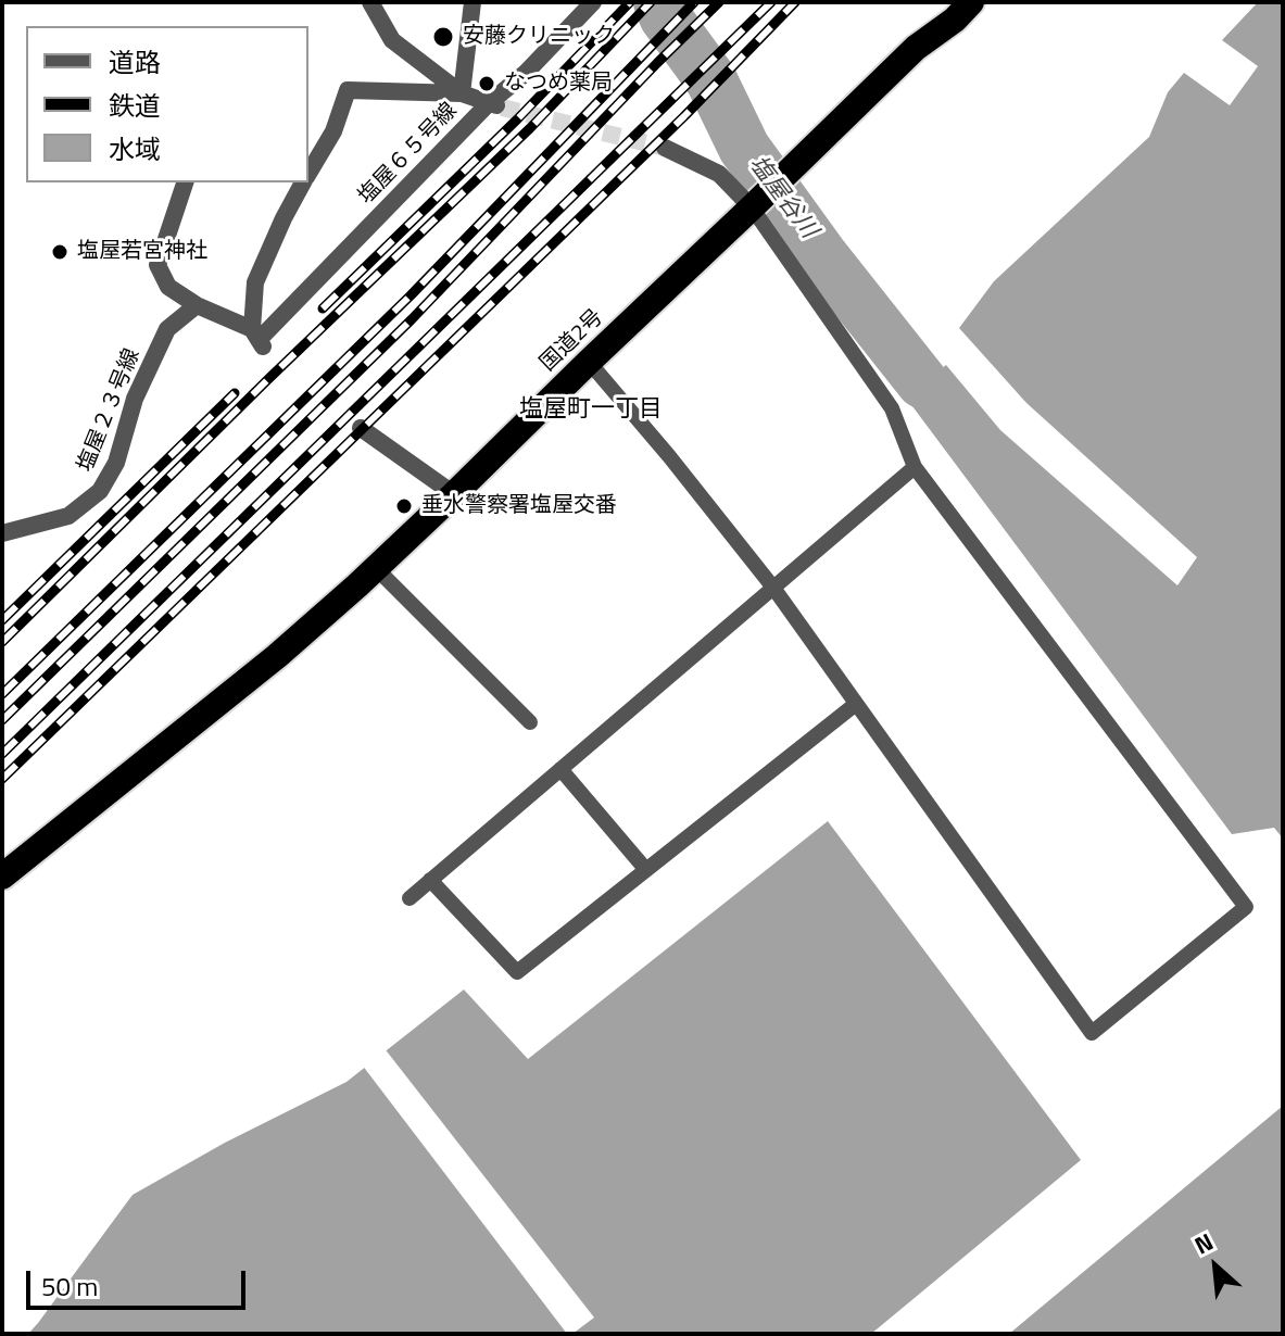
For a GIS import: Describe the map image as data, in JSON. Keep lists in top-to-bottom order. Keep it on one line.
{"streets":{"highway":["国道2号"],"street":["塩屋６５号線","塩屋２３号線"]},"districts":["塩屋町一丁目"],"water":["塩屋谷川"],"places":["安藤クリニック","なつめ薬局","塩屋若宮神社","垂水警察署塩屋交番"],"legend":["道路","鉄道","水域"],"scale_bar":"50 m","north":"top left"}
